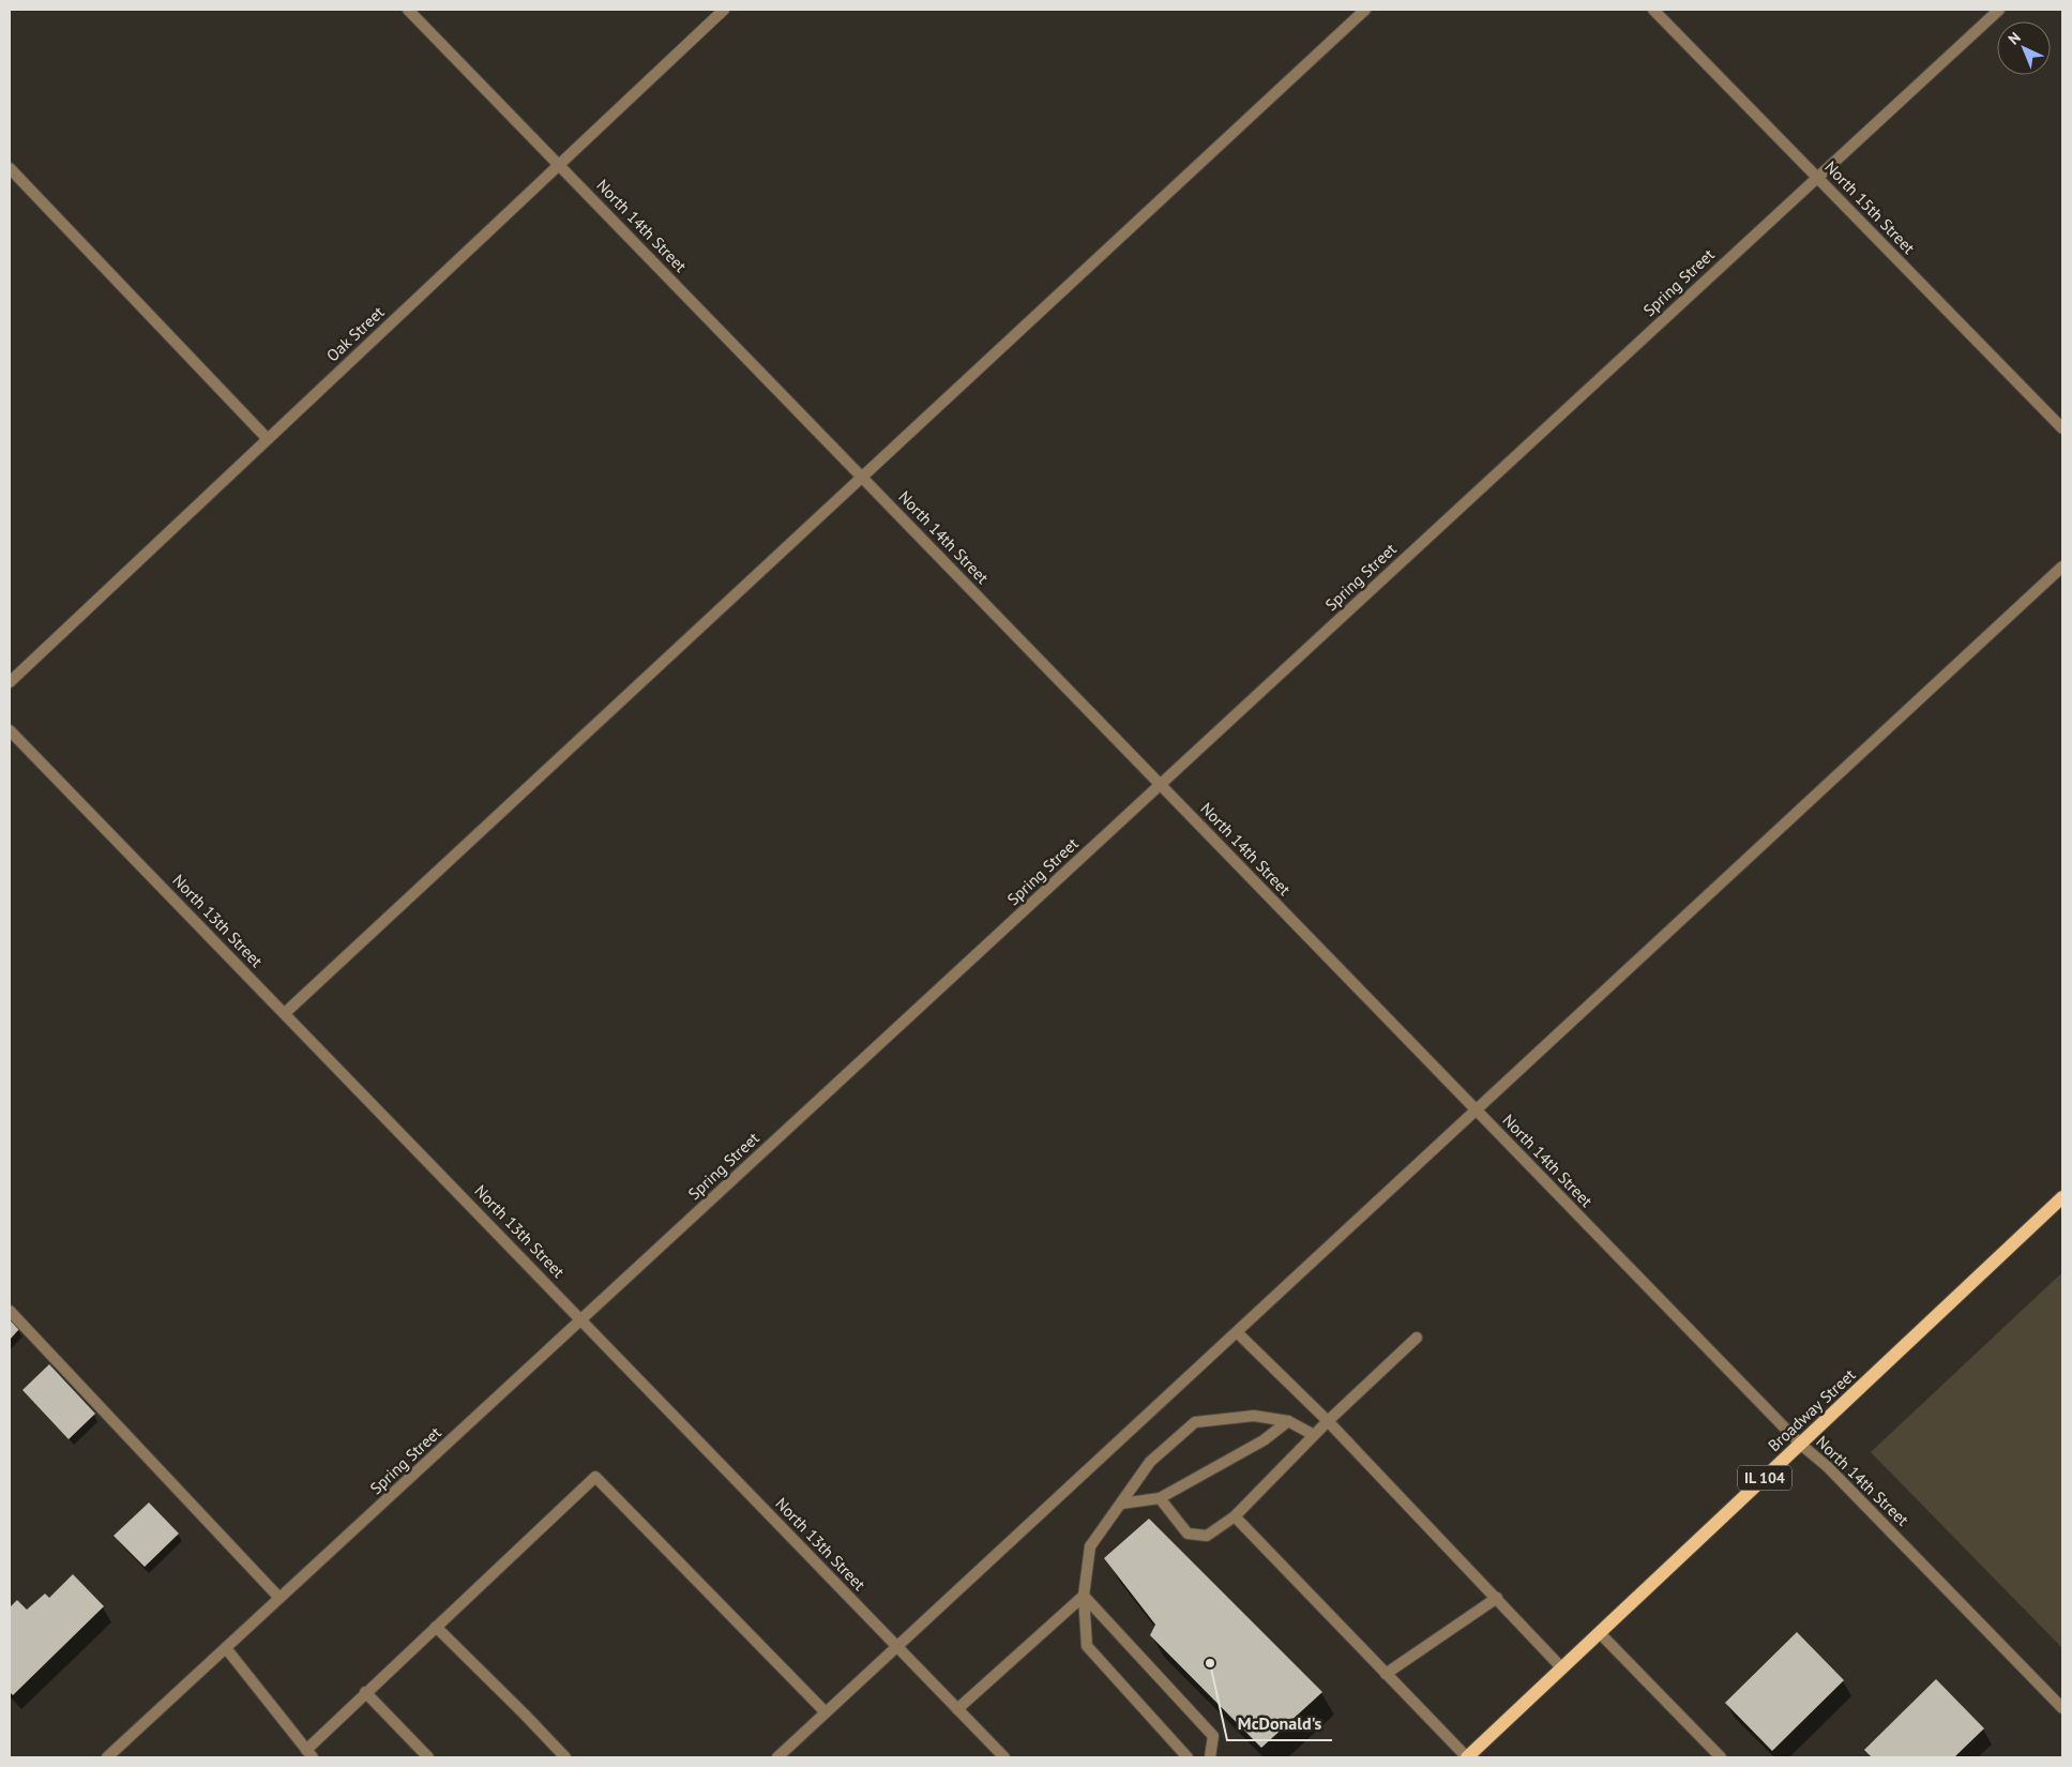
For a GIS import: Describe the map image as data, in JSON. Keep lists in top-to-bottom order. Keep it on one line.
{"streets":{"main road":["Broadway Street","IL 104"],"street":["North 15th Street","North 14th Street","Spring Street","Oak Street","North 13th Street"]},"crossings":[["North 15th Street","Spring Street"],["North 14th Street","Spring Street"],["North 14th Street","Oak Street"],["North 14th Street","Broadway Street"],["Spring Street","North 13th Street"]],"places":["McDonald's"],"north":"top left"}
